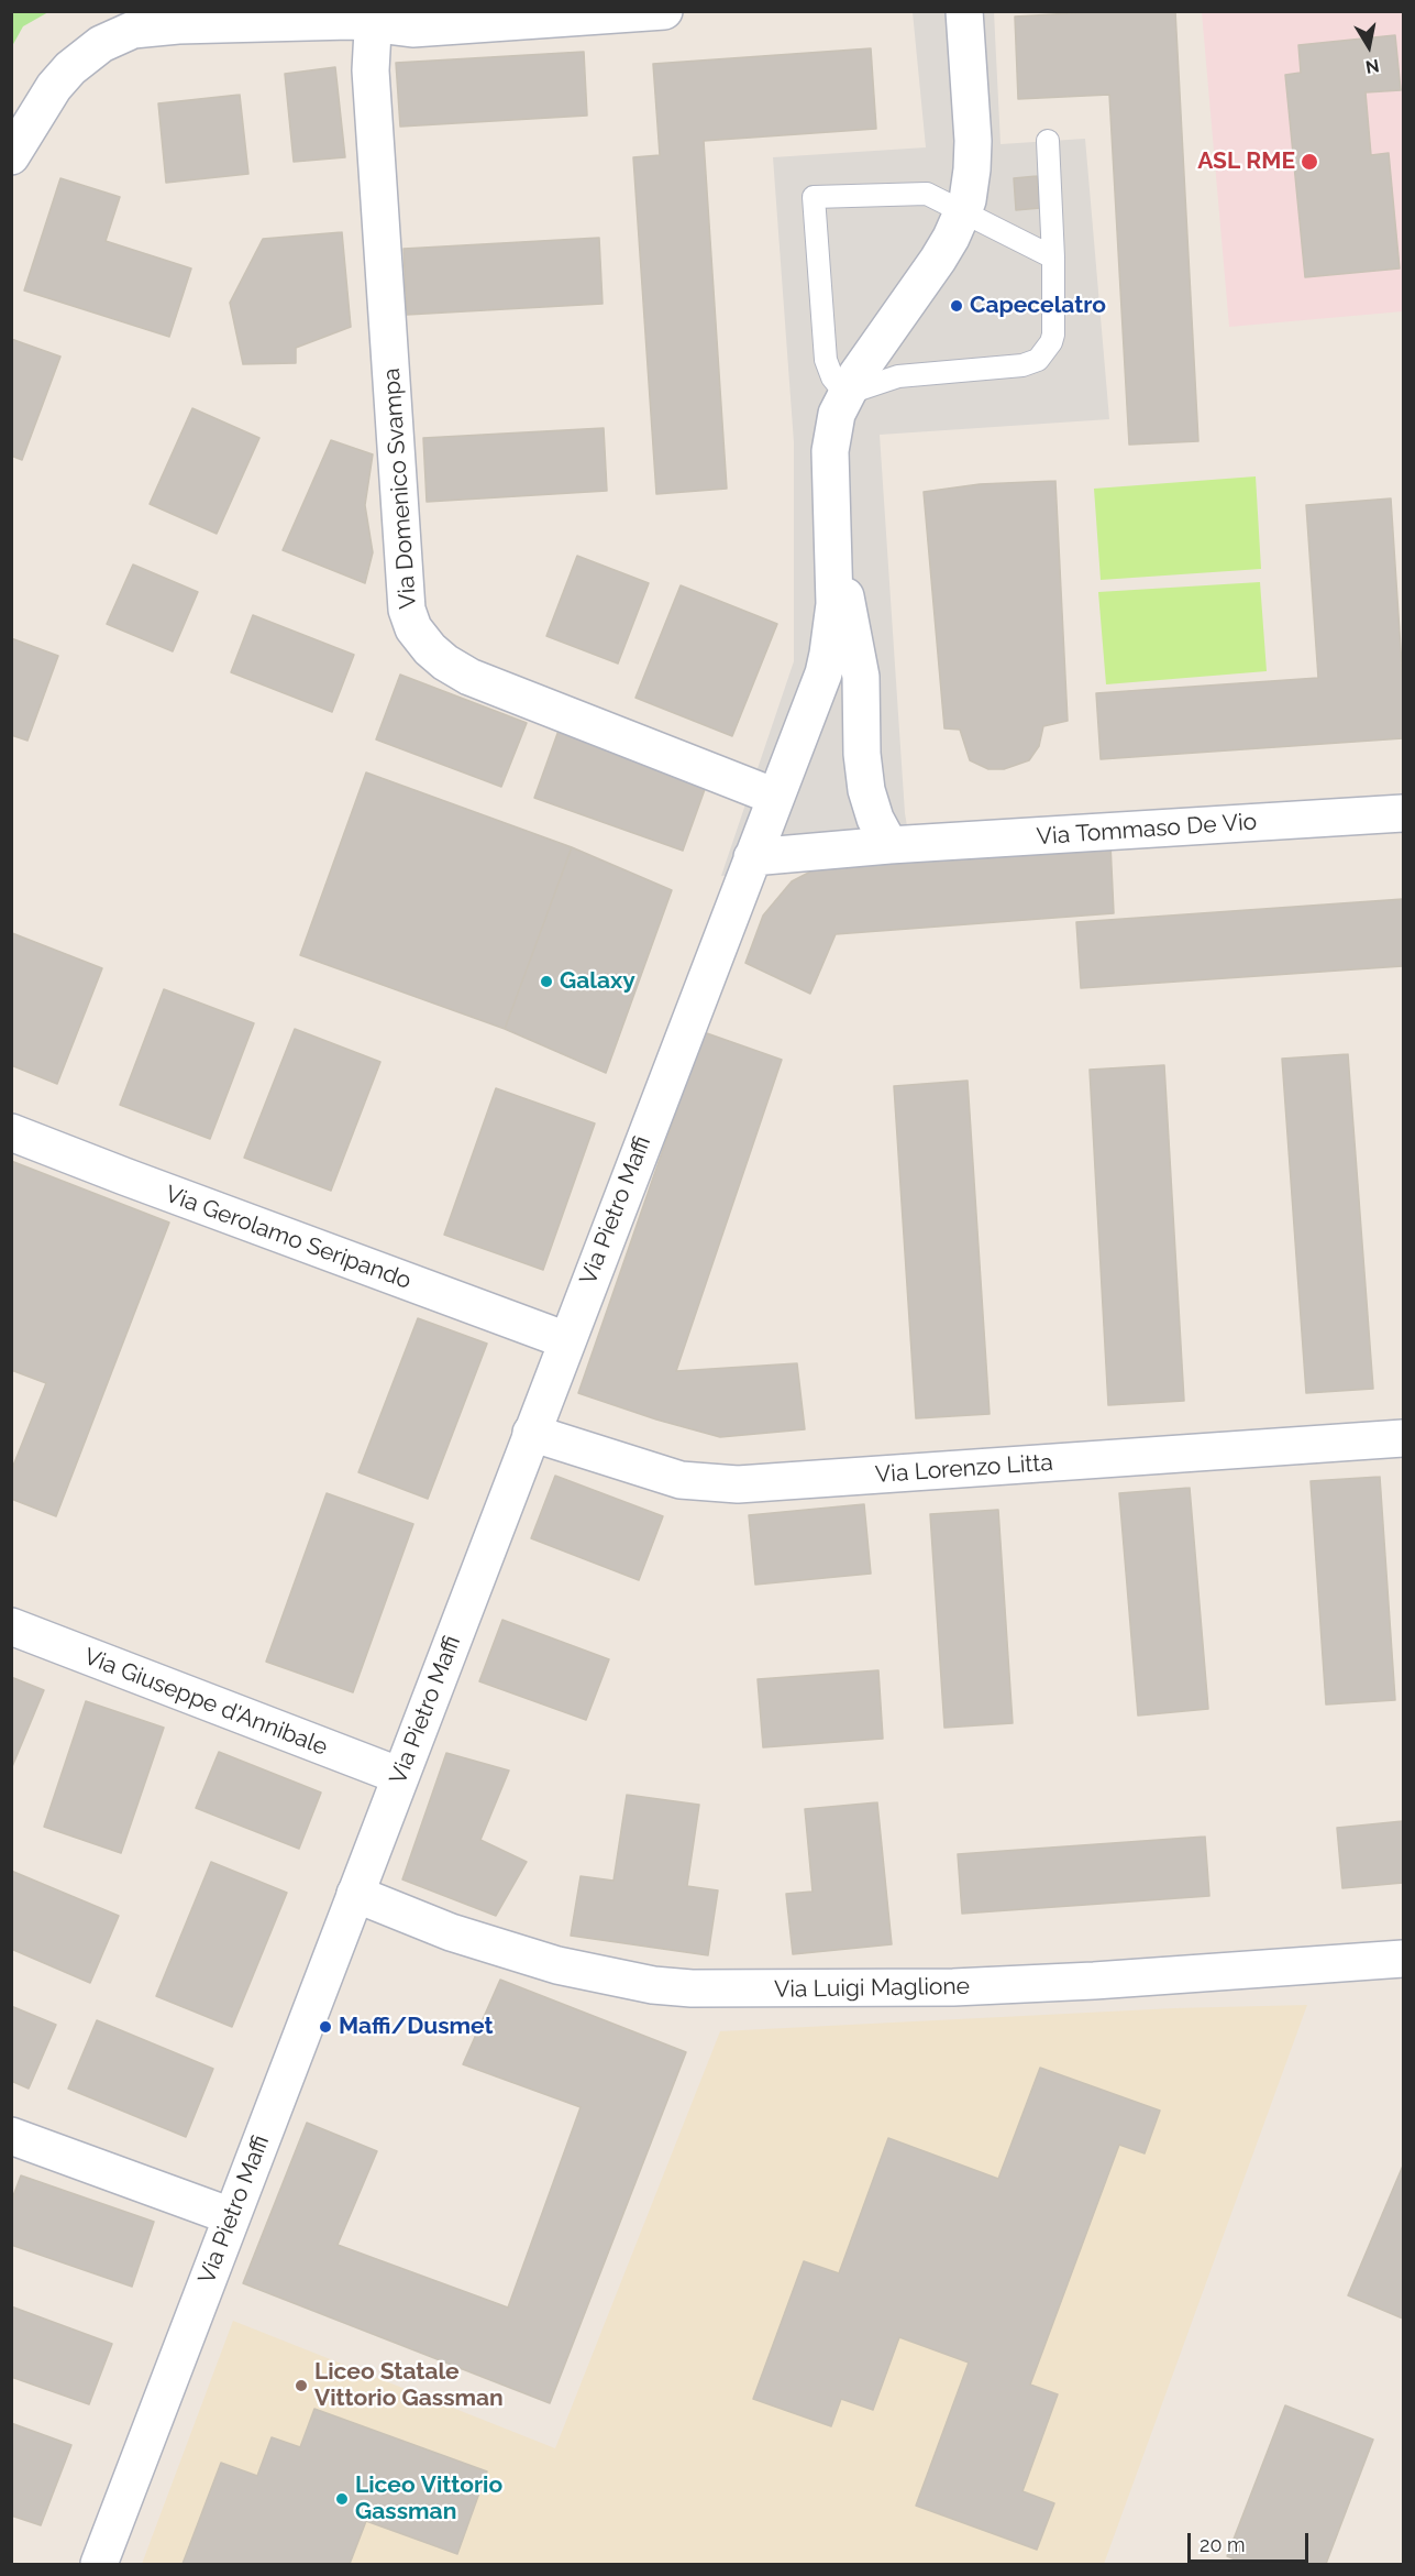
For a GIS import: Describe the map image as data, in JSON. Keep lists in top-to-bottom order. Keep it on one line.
{"streets":{"street":["Via Domenico Svampa","Via Tommaso De Vio","Via Pietro Maffi","Via Gerolamo Seripando","Via Lorenzo Litta","Via Giuseppe d'Annibale","Via Luigi Maglione"]},"crossings":[["Via Domenico Svampa","Via Pietro Maffi"],["Via Tommaso De Vio","Via Pietro Maffi"],["Via Pietro Maffi","Via Gerolamo Seripando"],["Via Pietro Maffi","Via Lorenzo Litta"],["Via Pietro Maffi","Via Giuseppe d'Annibale"],["Via Pietro Maffi","Via Luigi Maglione"]],"places":["ASL RME","Capecelatro","Galaxy","Maffi/Dusmet","Liceo Statale Vittorio Gassman","Liceo Vittorio Gassman"],"scale_bar":"20 m","north":"bottom"}
